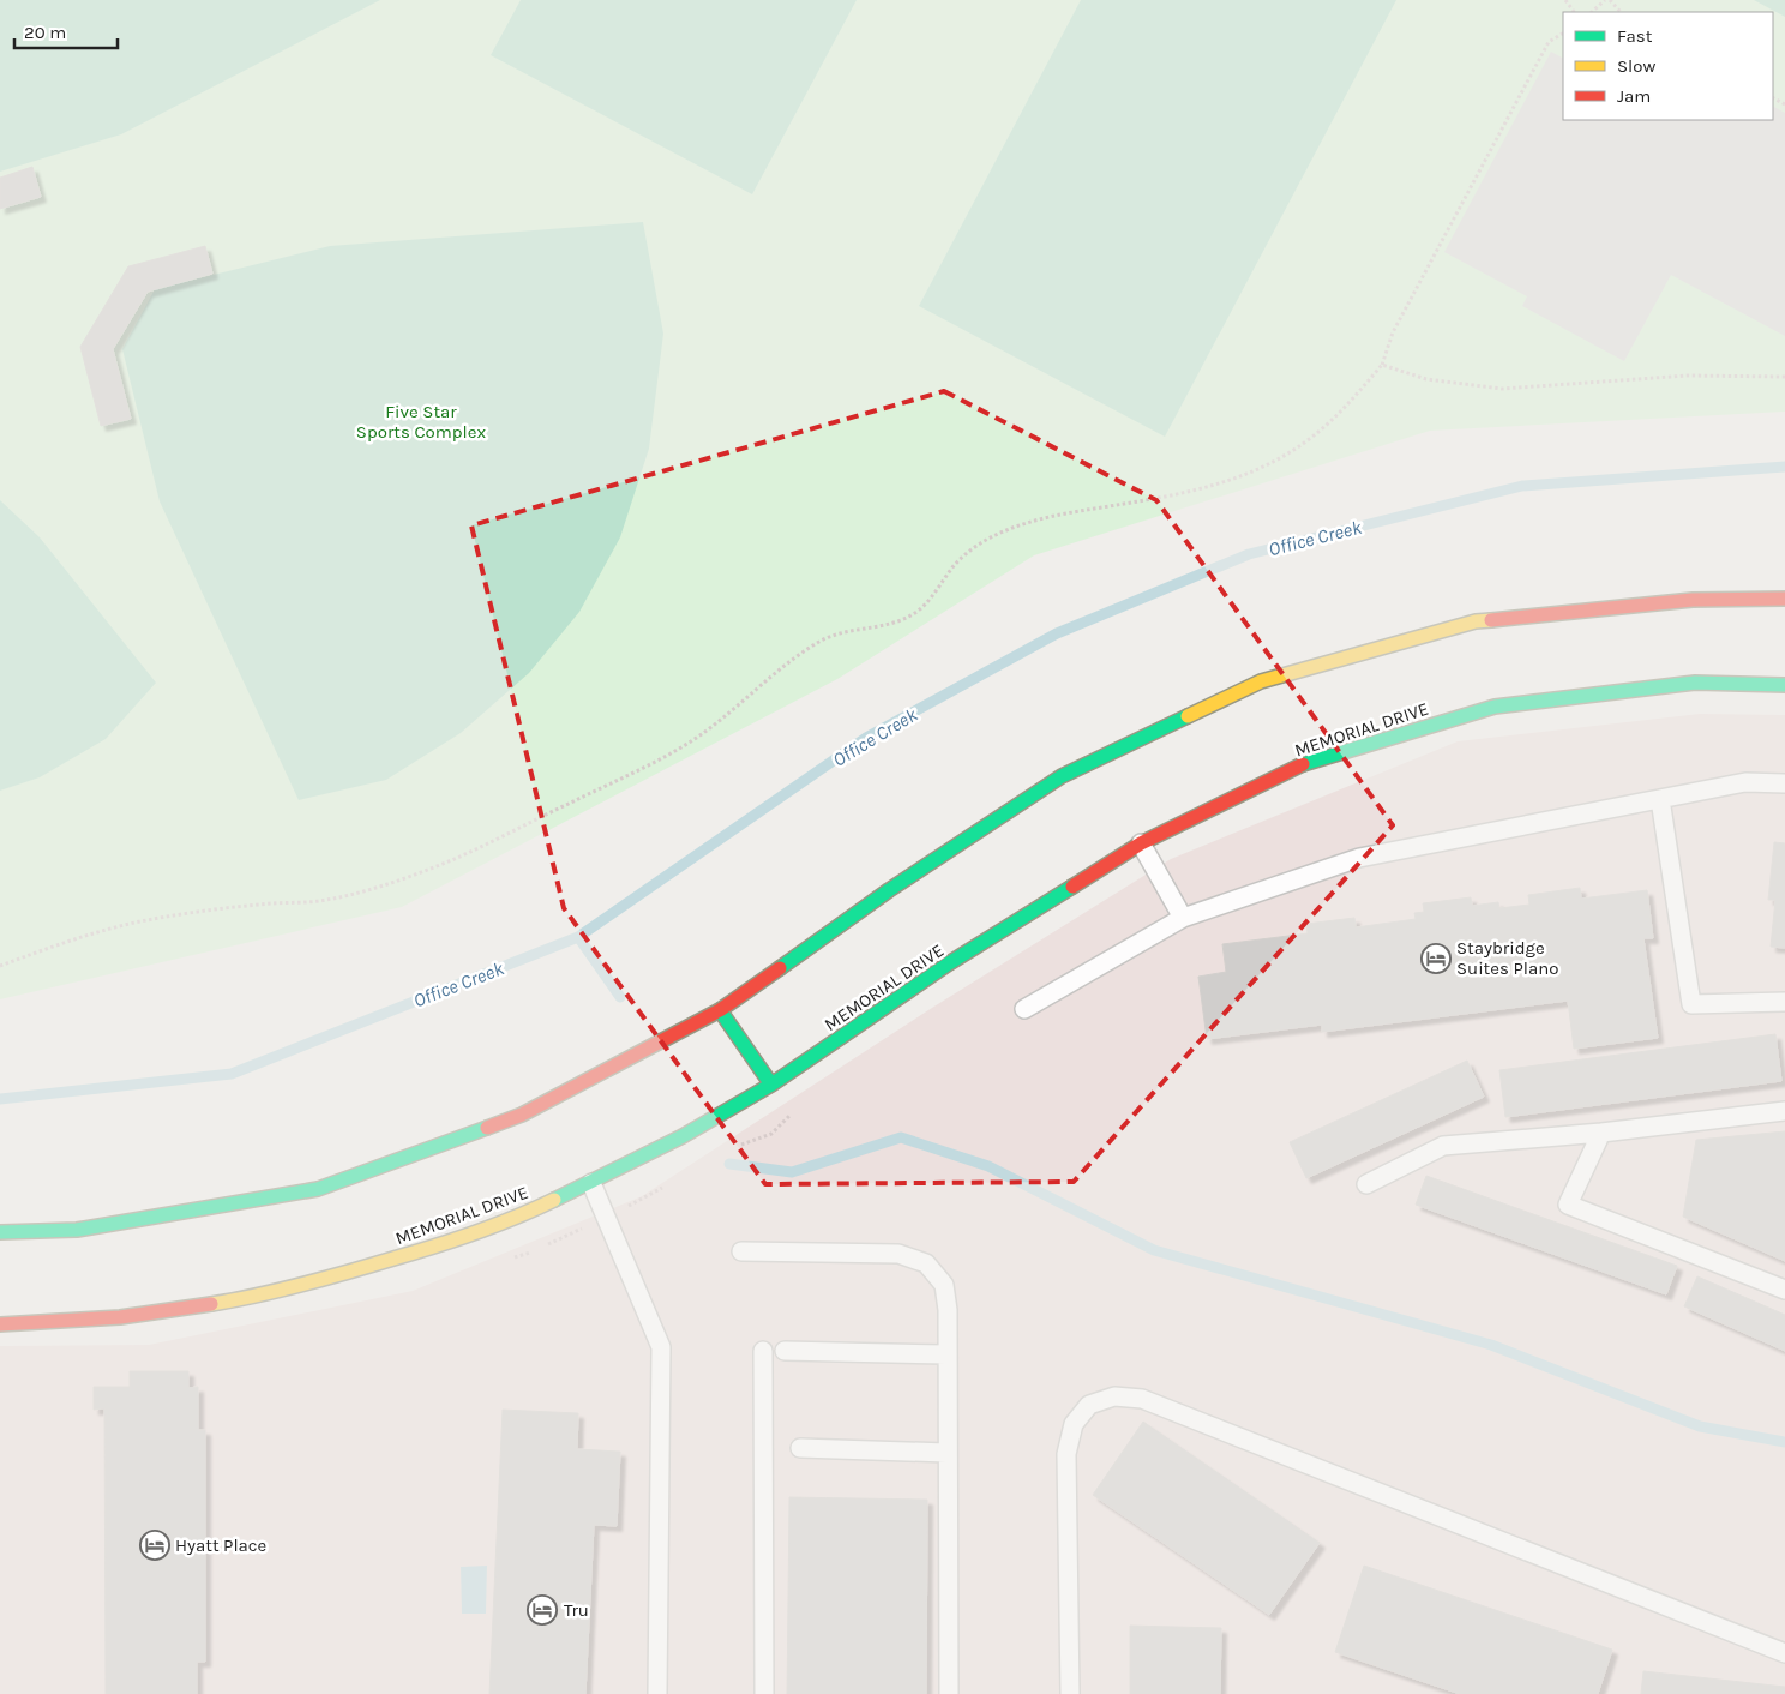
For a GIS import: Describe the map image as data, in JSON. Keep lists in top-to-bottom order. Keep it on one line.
{"streets":{"street":["MEMORIAL DRIVE"]},"water":["Office Creek"],"parks":["Five Star Sports Complex"],"places":{"hotel":["Staybridge Suites Plano","Hyatt Place","Tru"]},"legend":["Fast","Slow","Jam"],"scale_bar":"20 m"}
